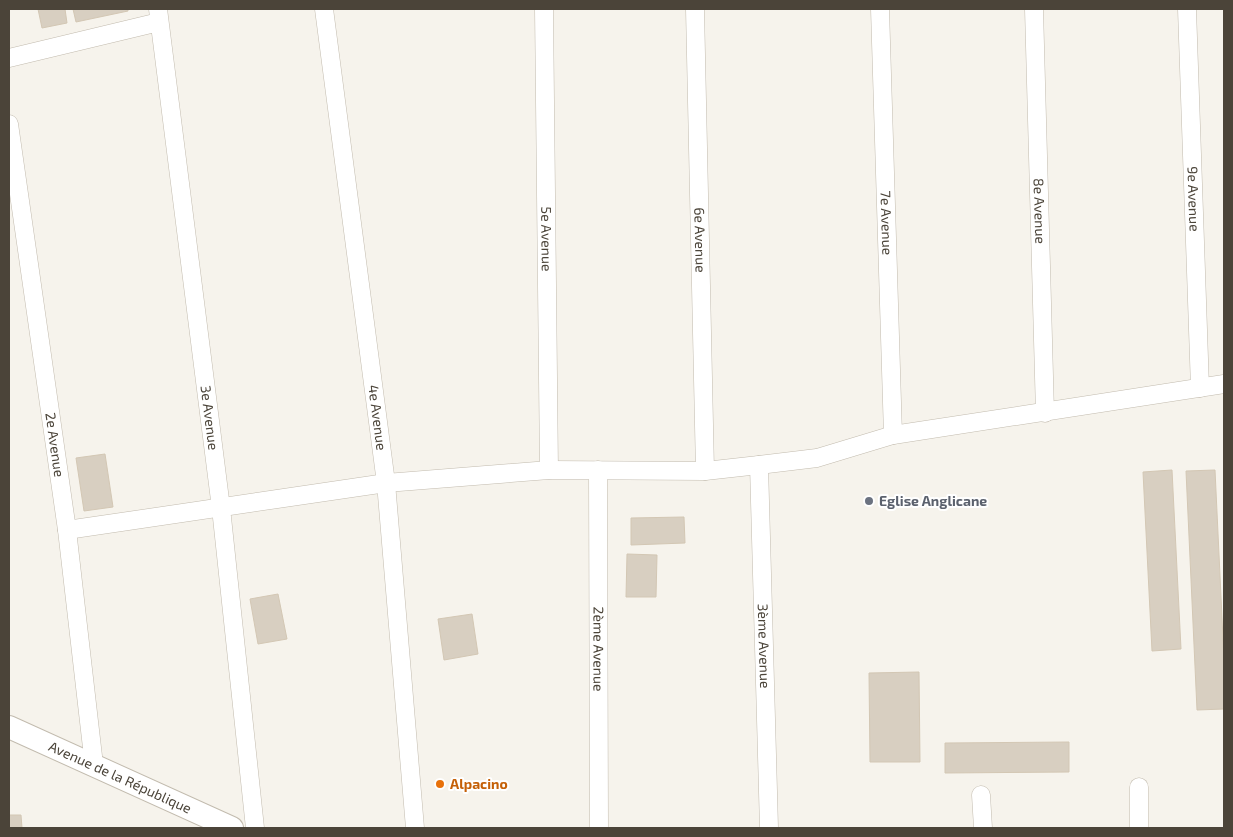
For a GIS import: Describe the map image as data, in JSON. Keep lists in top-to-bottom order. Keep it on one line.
{"streets":{"street":["9e Avenue","8e Avenue","7e Avenue","5e Avenue","6e Avenue","3e Avenue","4e Avenue","2e Avenue","3ème Avenue","2ème Avenue","Avenue de la République"]},"crossings":[["2e Avenue","Avenue de la République"]],"places":["Eglise Anglicane","Alpacino"]}
